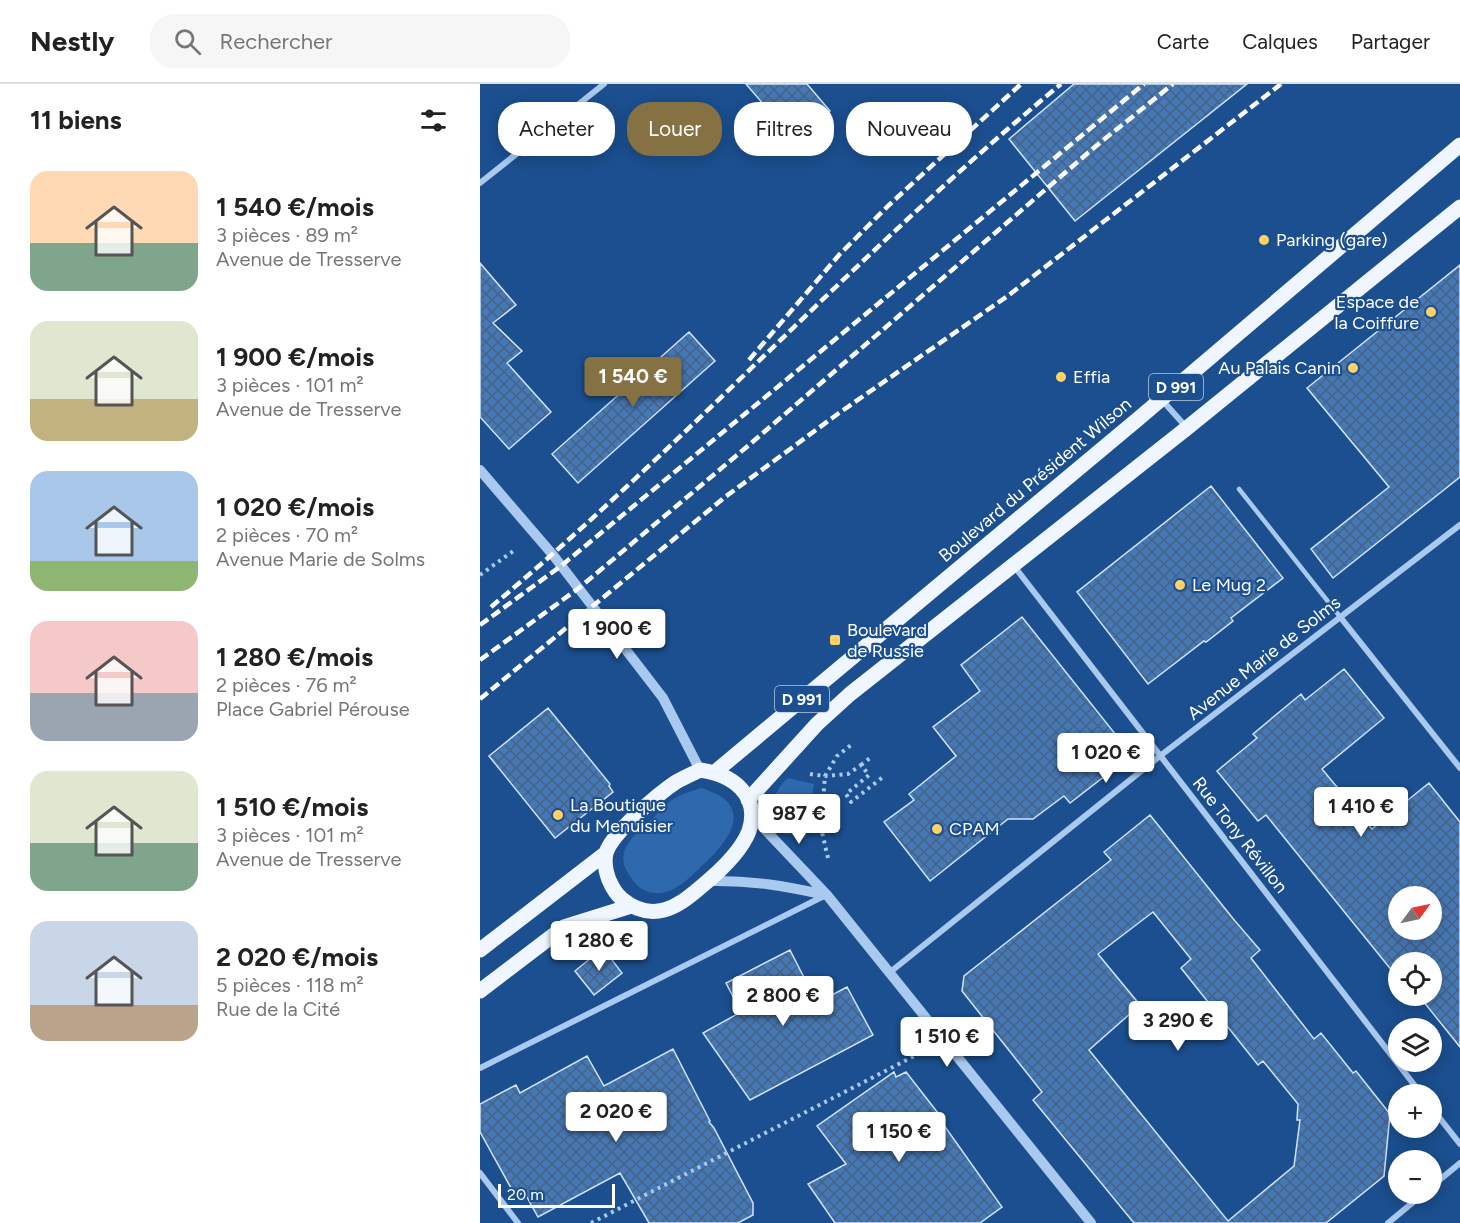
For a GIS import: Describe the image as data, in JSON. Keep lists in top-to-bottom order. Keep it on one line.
{"streets":{"main road":["D 991","Boulevard du Président Wilson"],"street":["Avenue Marie de Solms","Rue Tony Révillon"]},"crossings":[["D 991","Boulevard du Président Wilson"],["D 991","Rue Tony Révillon"],["Avenue Marie de Solms","Rue Tony Révillon"]],"places":{"other":["Parking (gare)","Espace de la Coiffure","Au Palais Canin","Effia","Le Mug 2","La Boutique du Menuisier","CPAM"],"transit":["Boulevard de Russie"]},"scale_bar":"20 m","north":"top right","page":{"header":"Nestly","search":"Rechercher","nav":["Carte","Calques","Partager"],"heading":"11 biens","chip":["Acheter","Louer","Filtres","Nouveau"],"list":[{"name":"1 540 €/mois","note":"3 pièces · 89 m² · Avenue de Tresserve"},{"name":"1 900 €/mois","note":"3 pièces · 101 m² · Avenue de Tresserve"},{"name":"1 020 €/mois","note":"2 pièces · 70 m² · Avenue Marie de Solms"},{"name":"1 280 €/mois","note":"2 pièces · 76 m² · Place Gabriel Pérouse"},{"name":"1 510 €/mois","note":"3 pièces · 101 m² · Avenue de Tresserve"},{"name":"2 020 €/mois","note":"5 pièces · 118 m² · Rue de la Cité"}],"price":["1 540 €","1 900 €","1 020 €","1 410 €","987 €","1 280 €","2 800 €","3 290 €","1 510 €","2 020 €","1 150 €"],"map_buttons":["+","−"],"scale":"20 m"}}
